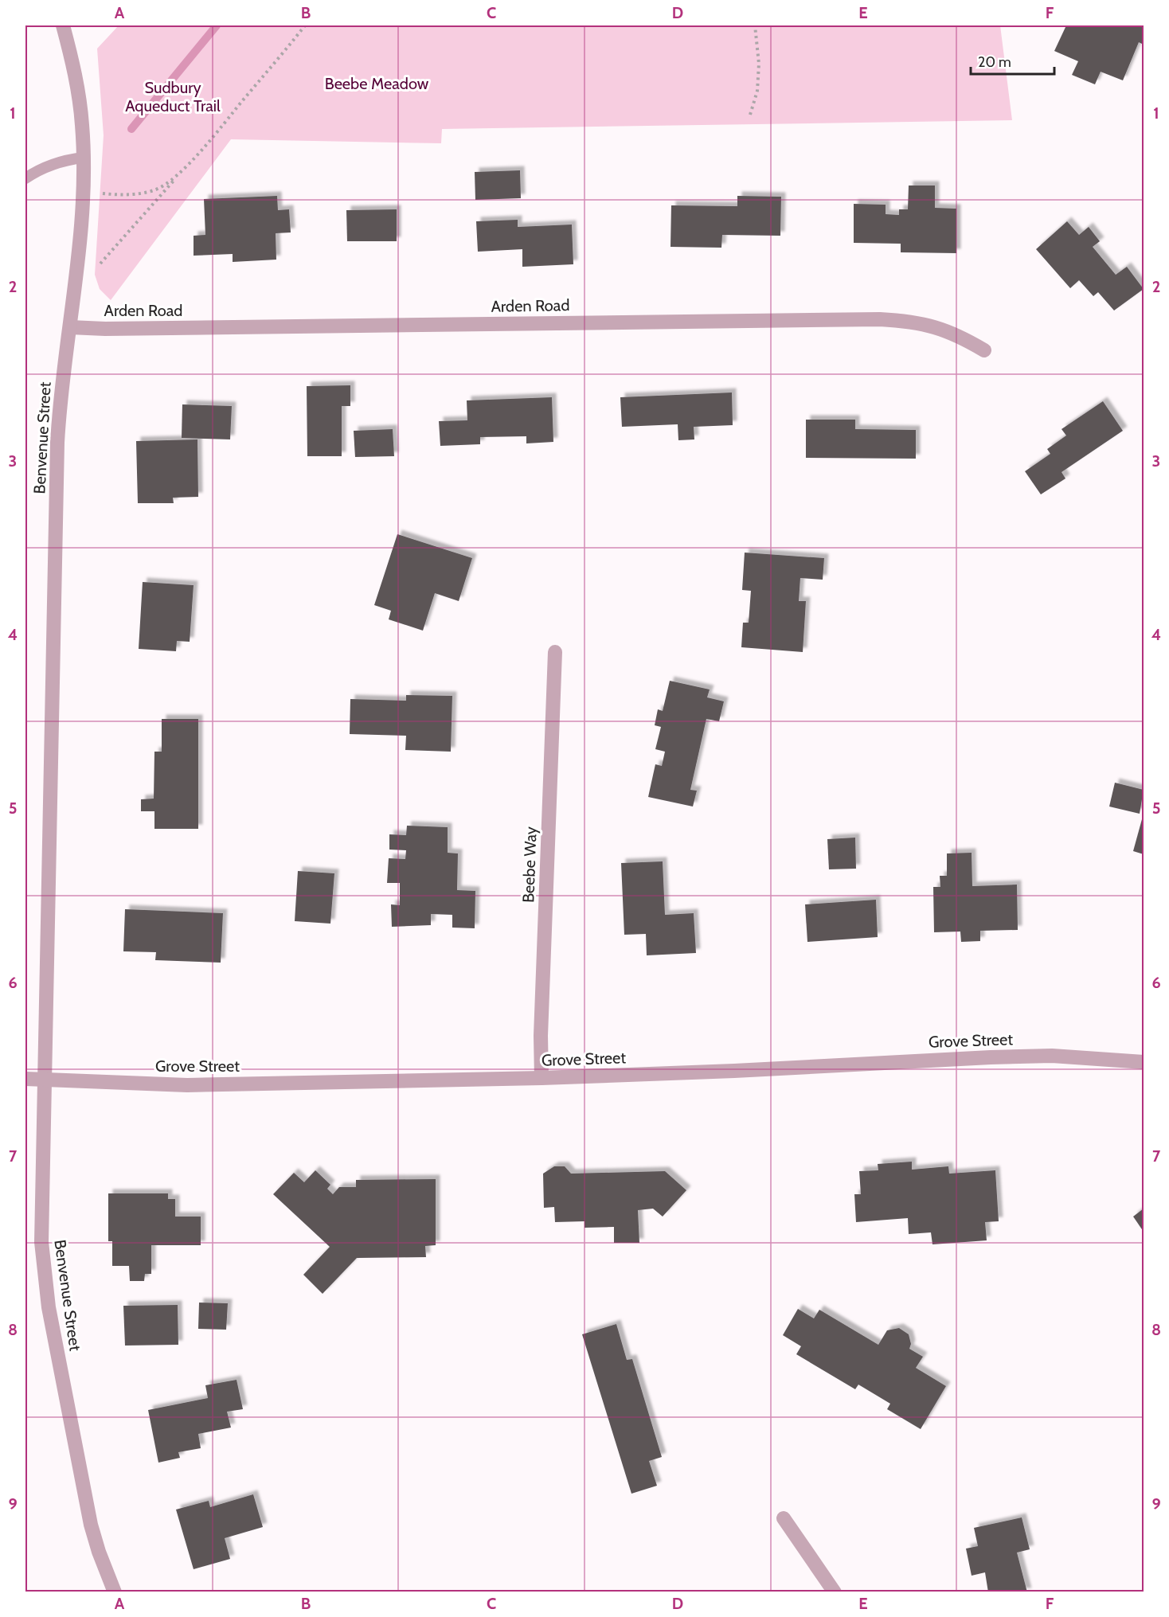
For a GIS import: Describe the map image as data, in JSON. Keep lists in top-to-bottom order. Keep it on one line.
{"streets":{"street":["Arden Road","Benvenue Street","Beebe Way","Grove Street"]},"crossings":[["Arden Road","Benvenue Street"],["Benvenue Street","Grove Street"],["Beebe Way","Grove Street"]],"parks":["Beebe Meadow","Sudbury Aqueduct Trail"],"scale_bar":"20 m","grid":{"columns":["A","B","C","D","E","F"],"rows":["1","2","3","4","5","6","7","8","9"]}}
